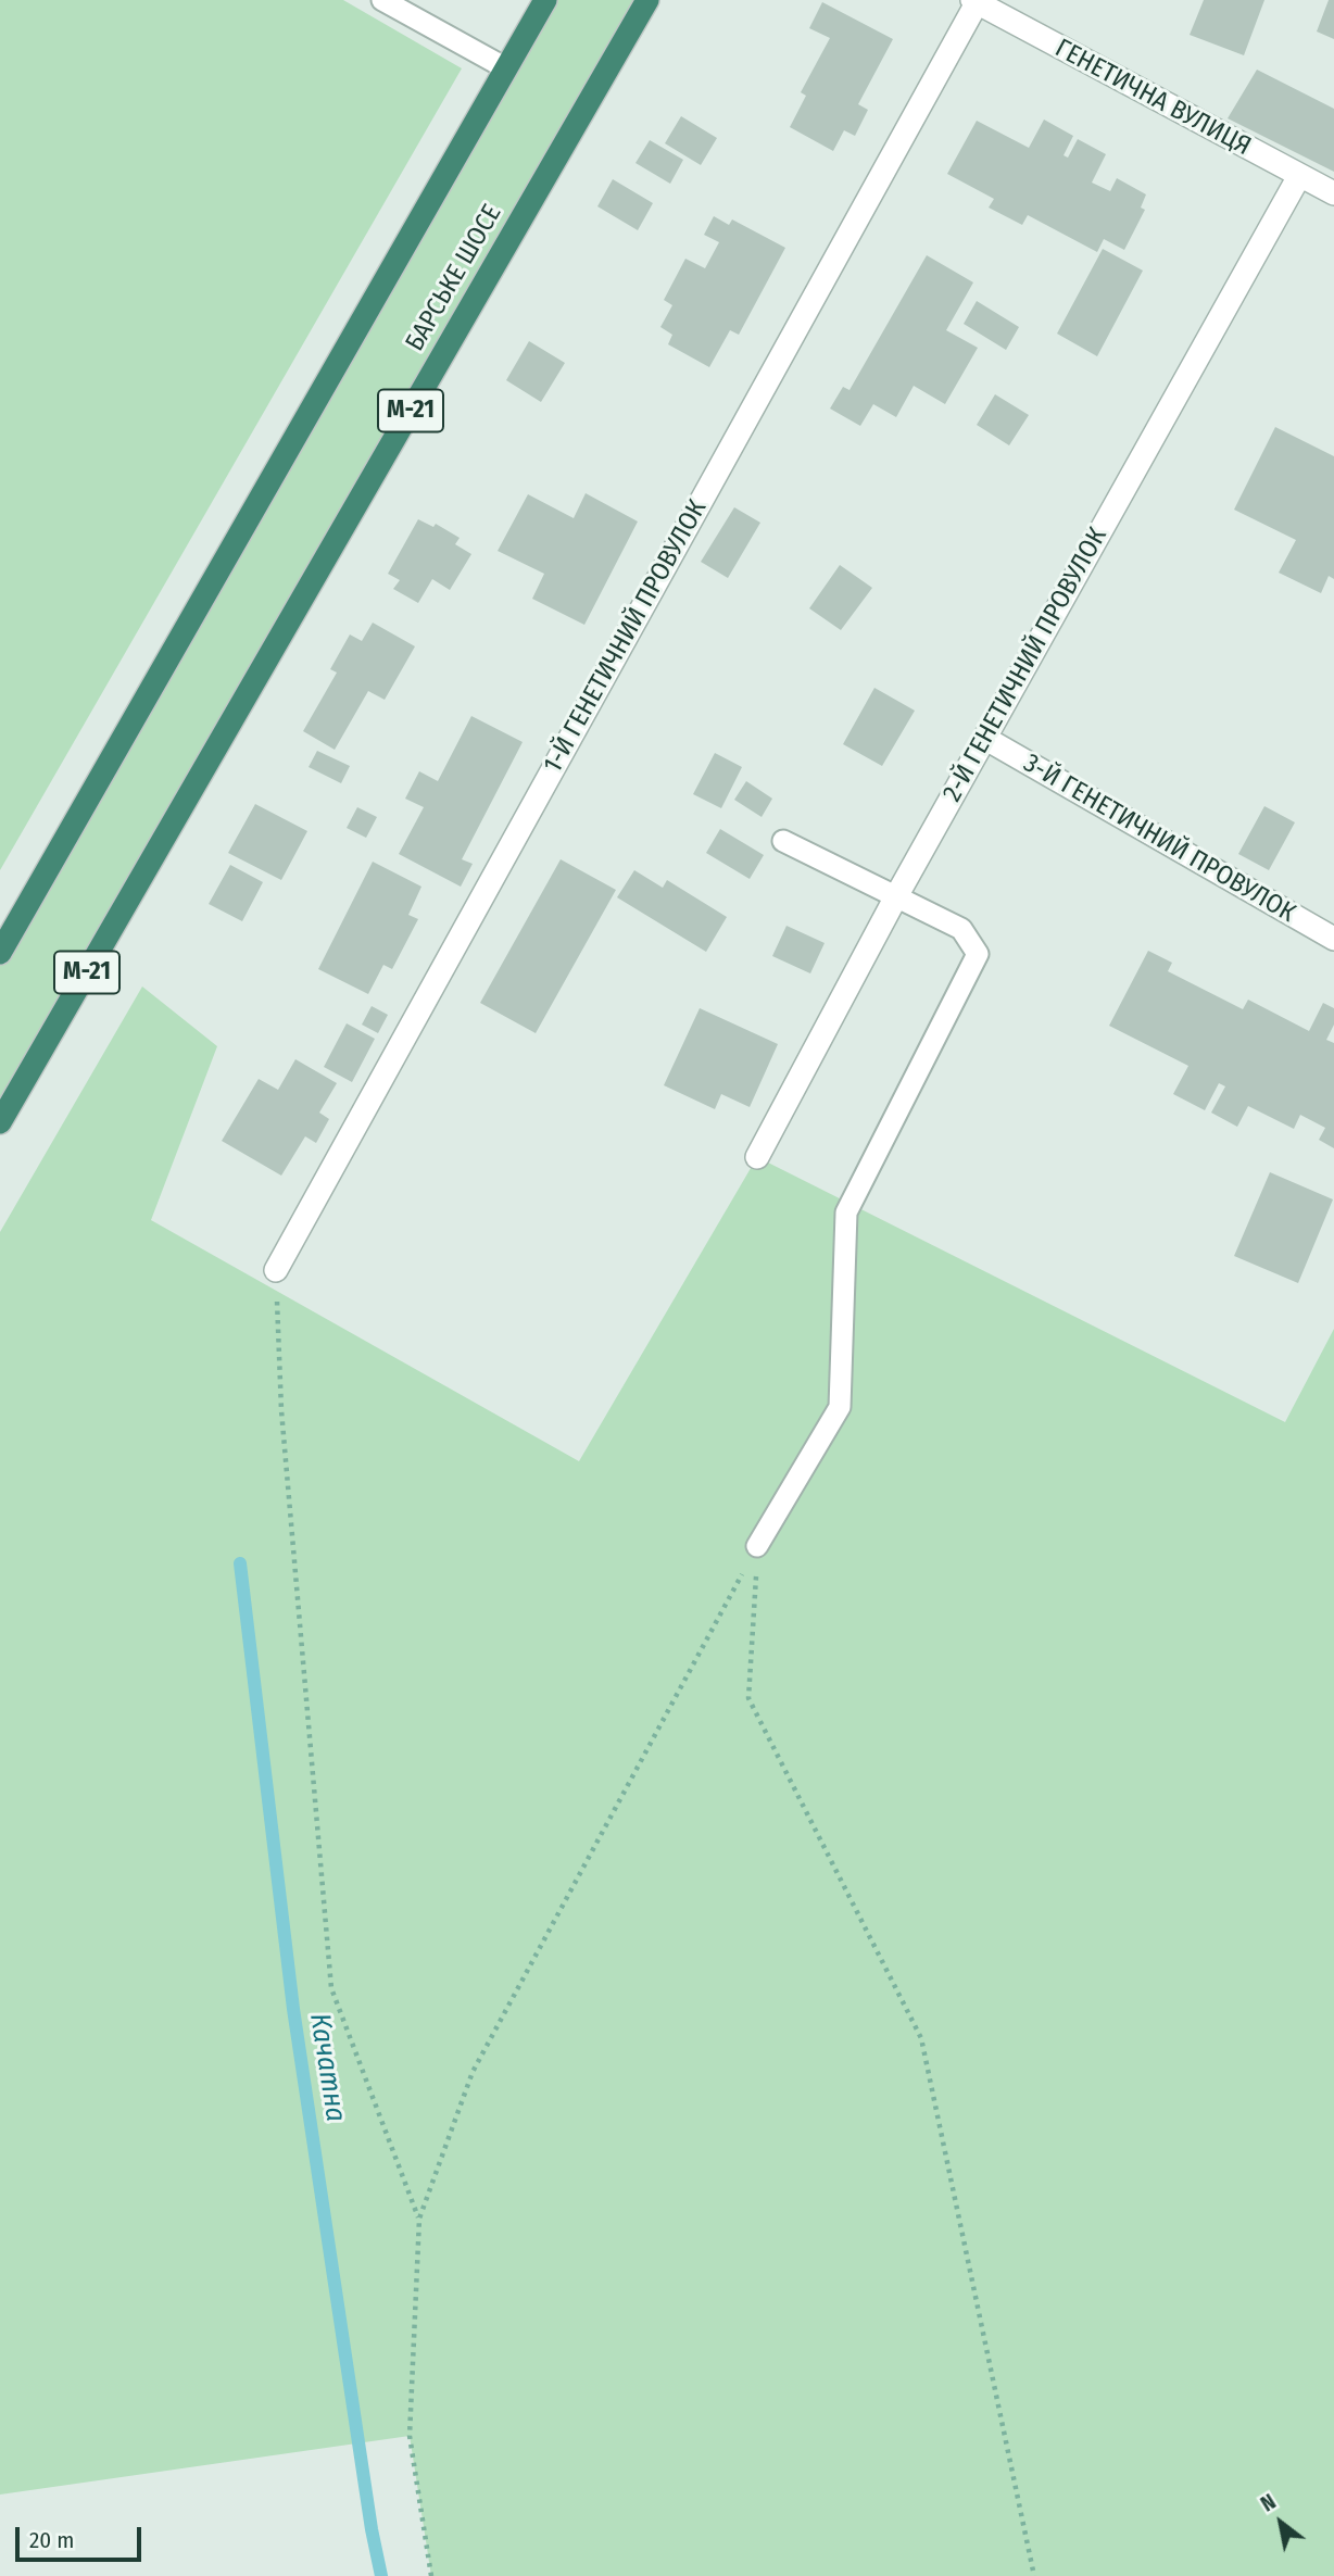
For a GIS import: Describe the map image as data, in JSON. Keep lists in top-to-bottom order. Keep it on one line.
{"streets":{"highway":["БАРСЬКЕ ШОСЕ","М-21"],"street":["ГЕНЕТИЧНА ВУЛИЦЯ","1-Й ГЕНЕТИЧНИЙ ПРОВУЛОК","2-Й ГЕНЕТИЧНИЙ ПРОВУЛОК","3-Й ГЕНЕТИЧНИЙ ПРОВУЛОК"]},"crossings":[["ГЕНЕТИЧНА ВУЛИЦЯ","1-Й ГЕНЕТИЧНИЙ ПРОВУЛОК"],["ГЕНЕТИЧНА ВУЛИЦЯ","2-Й ГЕНЕТИЧНИЙ ПРОВУЛОК"],["2-Й ГЕНЕТИЧНИЙ ПРОВУЛОК","3-Й ГЕНЕТИЧНИЙ ПРОВУЛОК"]],"water":["Качатна"],"scale_bar":"20 m","north":"top left"}
